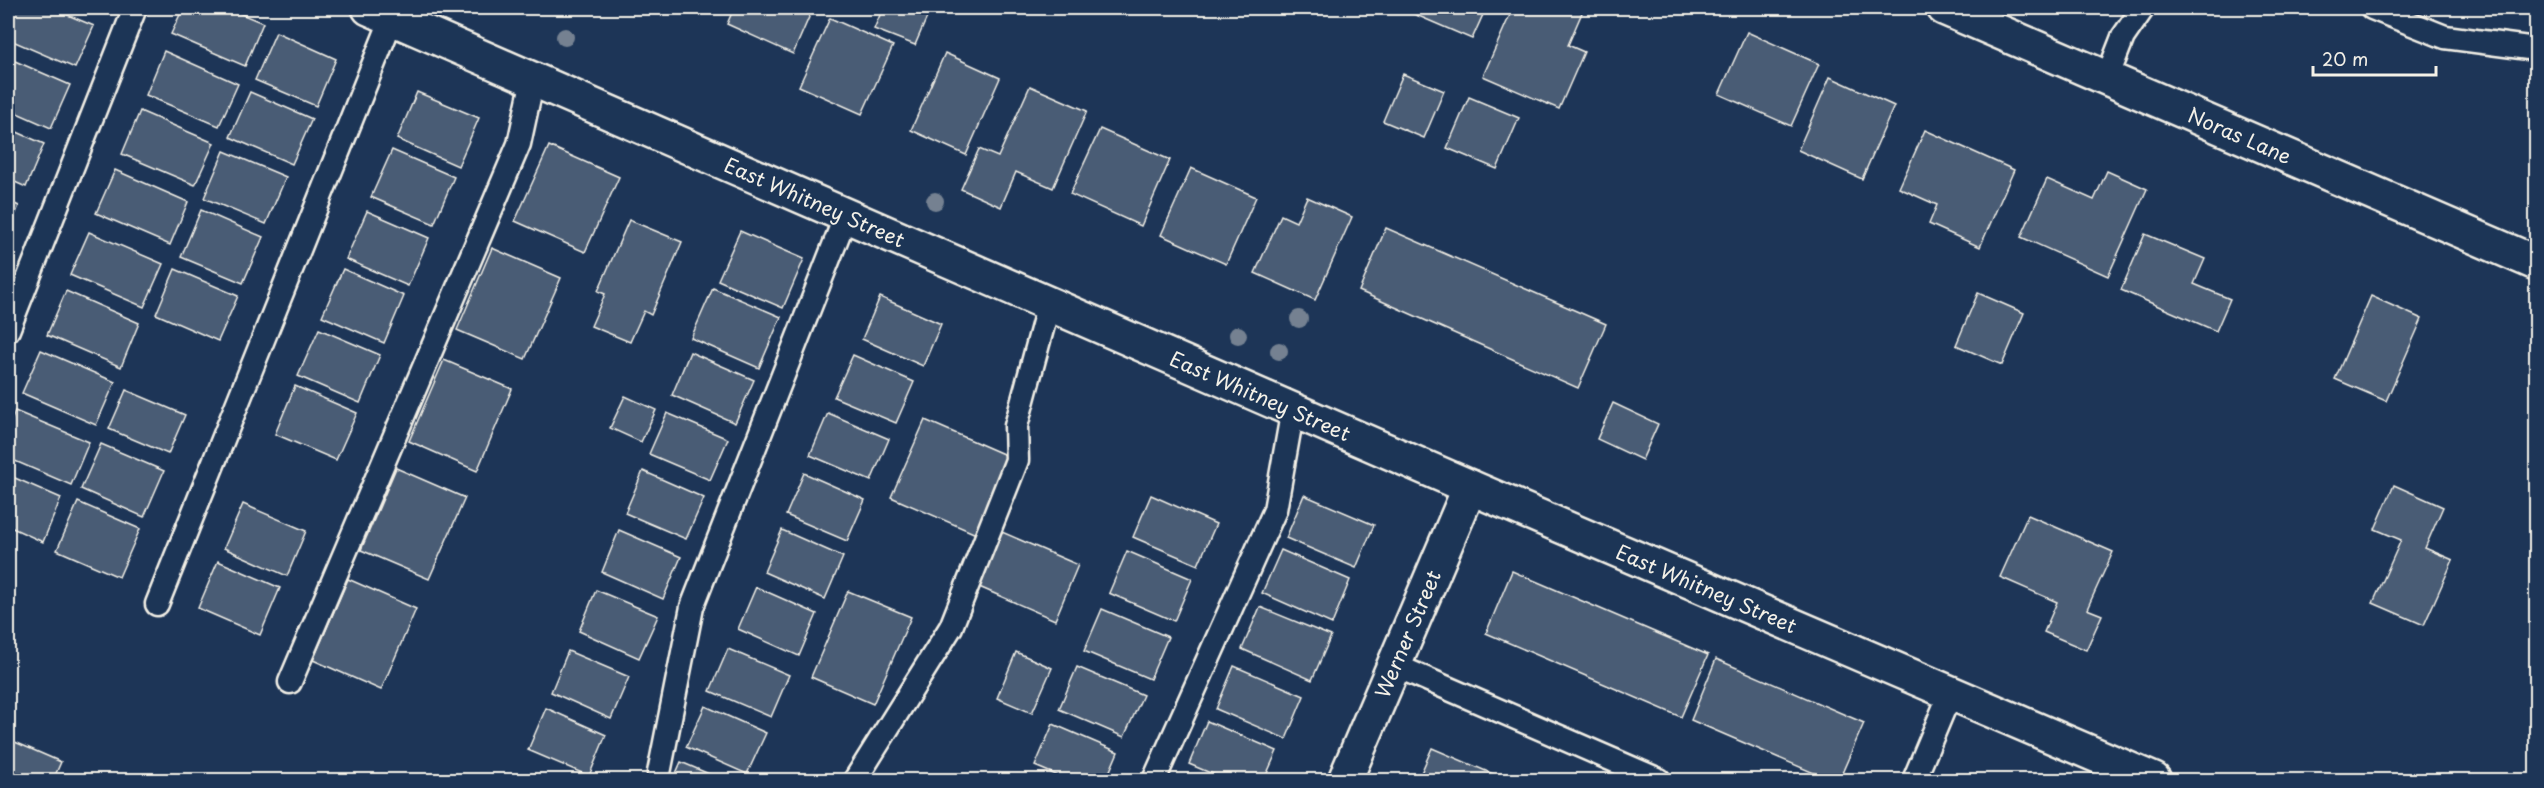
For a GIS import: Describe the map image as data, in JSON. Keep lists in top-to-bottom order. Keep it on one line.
{"streets":{"street":["Noras Lane","East Whitney Street","Werner Street"]},"crossings":[["East Whitney Street","Werner Street"]],"scale_bar":"20 m"}
